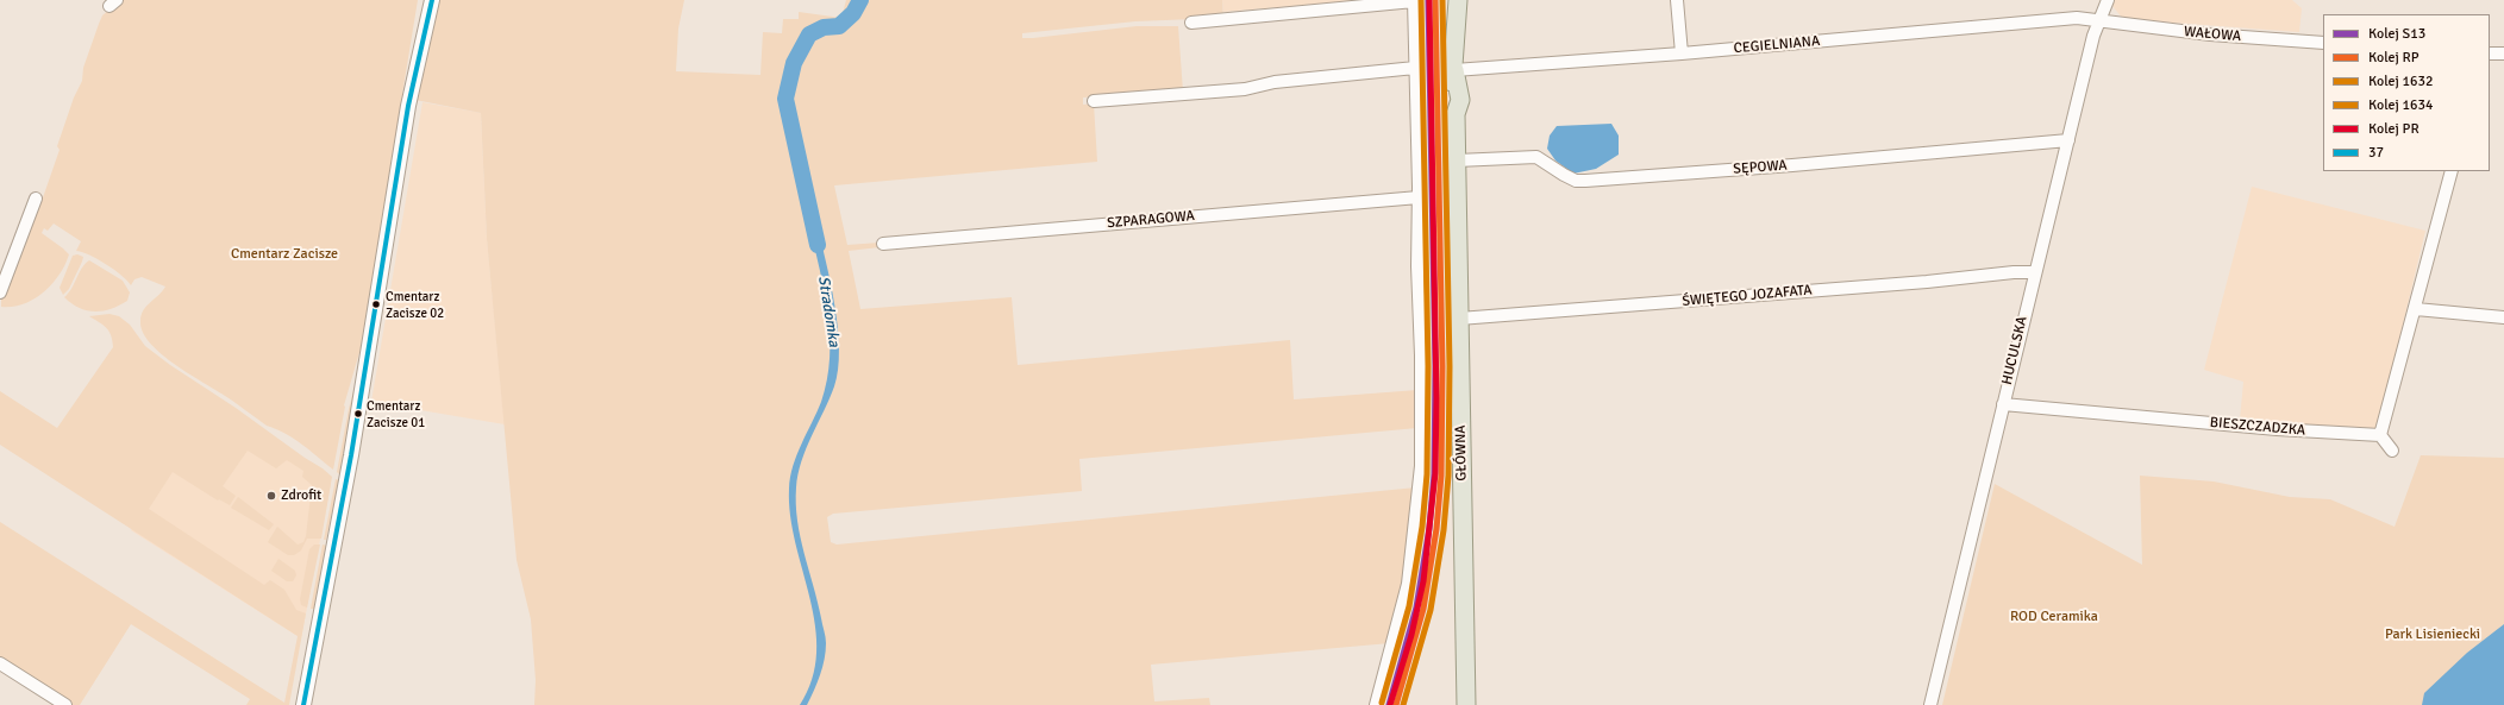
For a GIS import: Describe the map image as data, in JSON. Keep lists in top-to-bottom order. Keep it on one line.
{"streets":{"main road":["GŁÓWNA"],"street":["WAŁOWA","CEGIELNIANA","SĘPOWA","SZPARAGOWA","ŚWIĘTEGO JOZAFATA","HUCULSKA","BIESZCZADZKA"]},"crossings":[["WAŁOWA","CEGIELNIANA"],["WAŁOWA","HUCULSKA"],["CEGIELNIANA","HUCULSKA"],["CEGIELNIANA","GŁÓWNA"],["SĘPOWA","HUCULSKA"],["SĘPOWA","GŁÓWNA"],["ŚWIĘTEGO JOZAFATA","HUCULSKA"],["ŚWIĘTEGO JOZAFATA","GŁÓWNA"],["HUCULSKA","BIESZCZADZKA"]],"water":["Stradomka"],"parks":["Cmentarz Zacisze","ROD Ceramika","Park Lisieniecki"],"places":["Cmentarz Zacisze 02","Cmentarz Zacisze 01","Zdrofit"],"lines":["rail line S13","rail line RP","rail line 1632","rail line 1634","rail line PR","transit line 37"],"legend":["Kolej S13","Kolej RP","Kolej 1632","Kolej 1634","Kolej PR","37"]}
